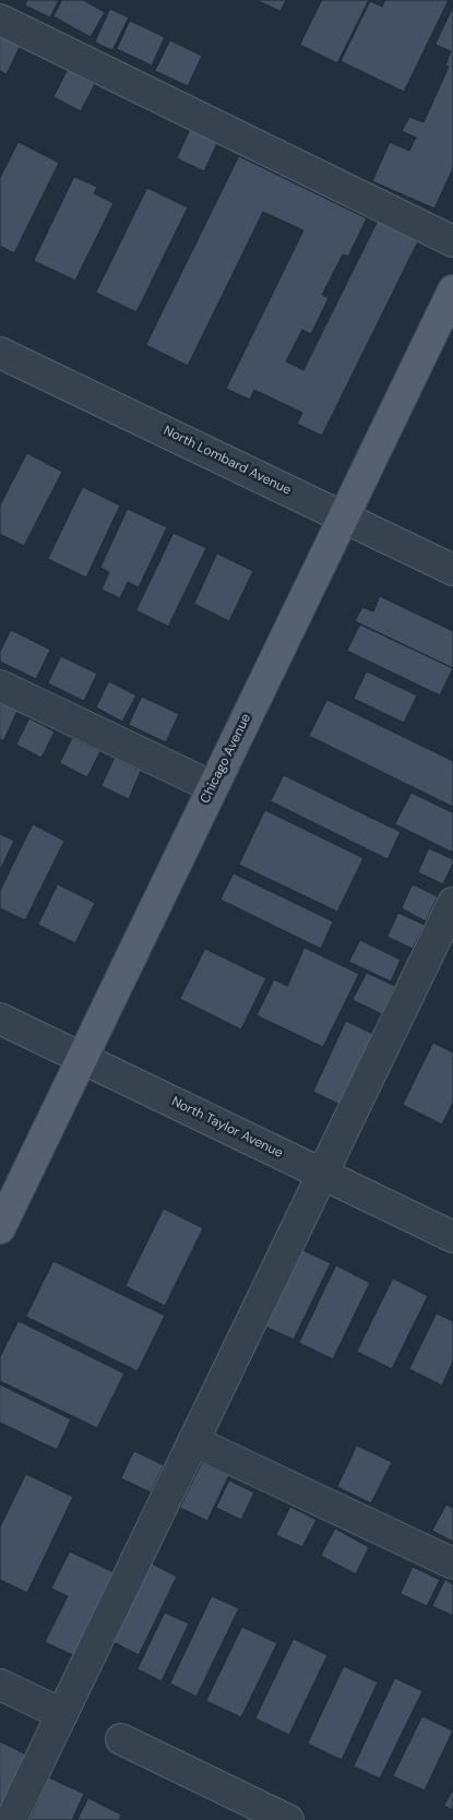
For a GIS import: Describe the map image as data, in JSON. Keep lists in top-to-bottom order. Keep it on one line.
{"streets":{"main road":["Chicago Avenue"],"street":["North Lombard Avenue","North Taylor Avenue"]},"crossings":[["North Lombard Avenue","Chicago Avenue"],["Chicago Avenue","North Taylor Avenue"]]}
